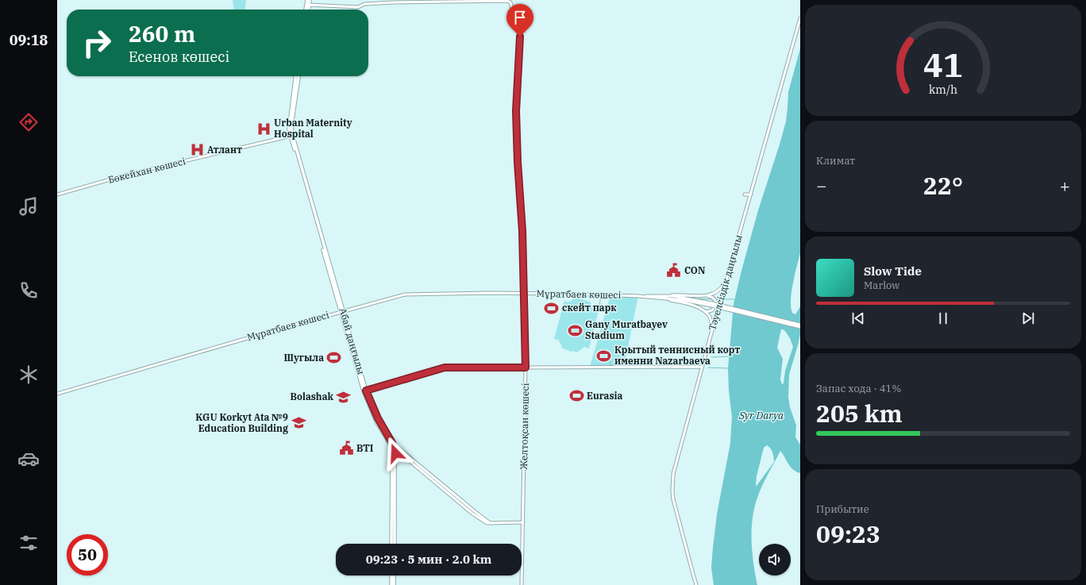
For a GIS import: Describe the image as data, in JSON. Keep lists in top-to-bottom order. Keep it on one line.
{"streets":{"main road":["Абай даңғылы"],"street":["Бөкейхан көшесі","Тәуелсіздік даңғылы","Мұратбаев көшесі","Желтоқсан көшесі"]},"crossings":[["Бөкейхан көшесі","Абай даңғылы"],["Мұратбаев көшесі","Абай даңғылы"],["Мұратбаев көшесі","Желтоқсан көшесі"]],"water":["Syr Darya"],"places":{"hospital":["Urban Maternity Hospital","Атлант"],"public building":["CON","BTI"],"sports":["скейт парк","Gany Muratbayev Stadium","Крытый теннисный корт именни Nazarbaeva","Шугыла","Eurasia"],"school or university":["Bolashak","KGU Korkyt Ata №9 Education Building"]},"page":{"tabs":"09:18","turn":["260 m","Есенов көшесі"],"tile":["Климат",["Запас хода · 41%","205 km"],["Прибытие","09:23"]],"heat":["−","22°","+"],"song":["Slow Tide","Marlow"],"limit":"50","trip":"09:23 · 5 мин · 2.0 km","gauge":["41","km/h"]}}
